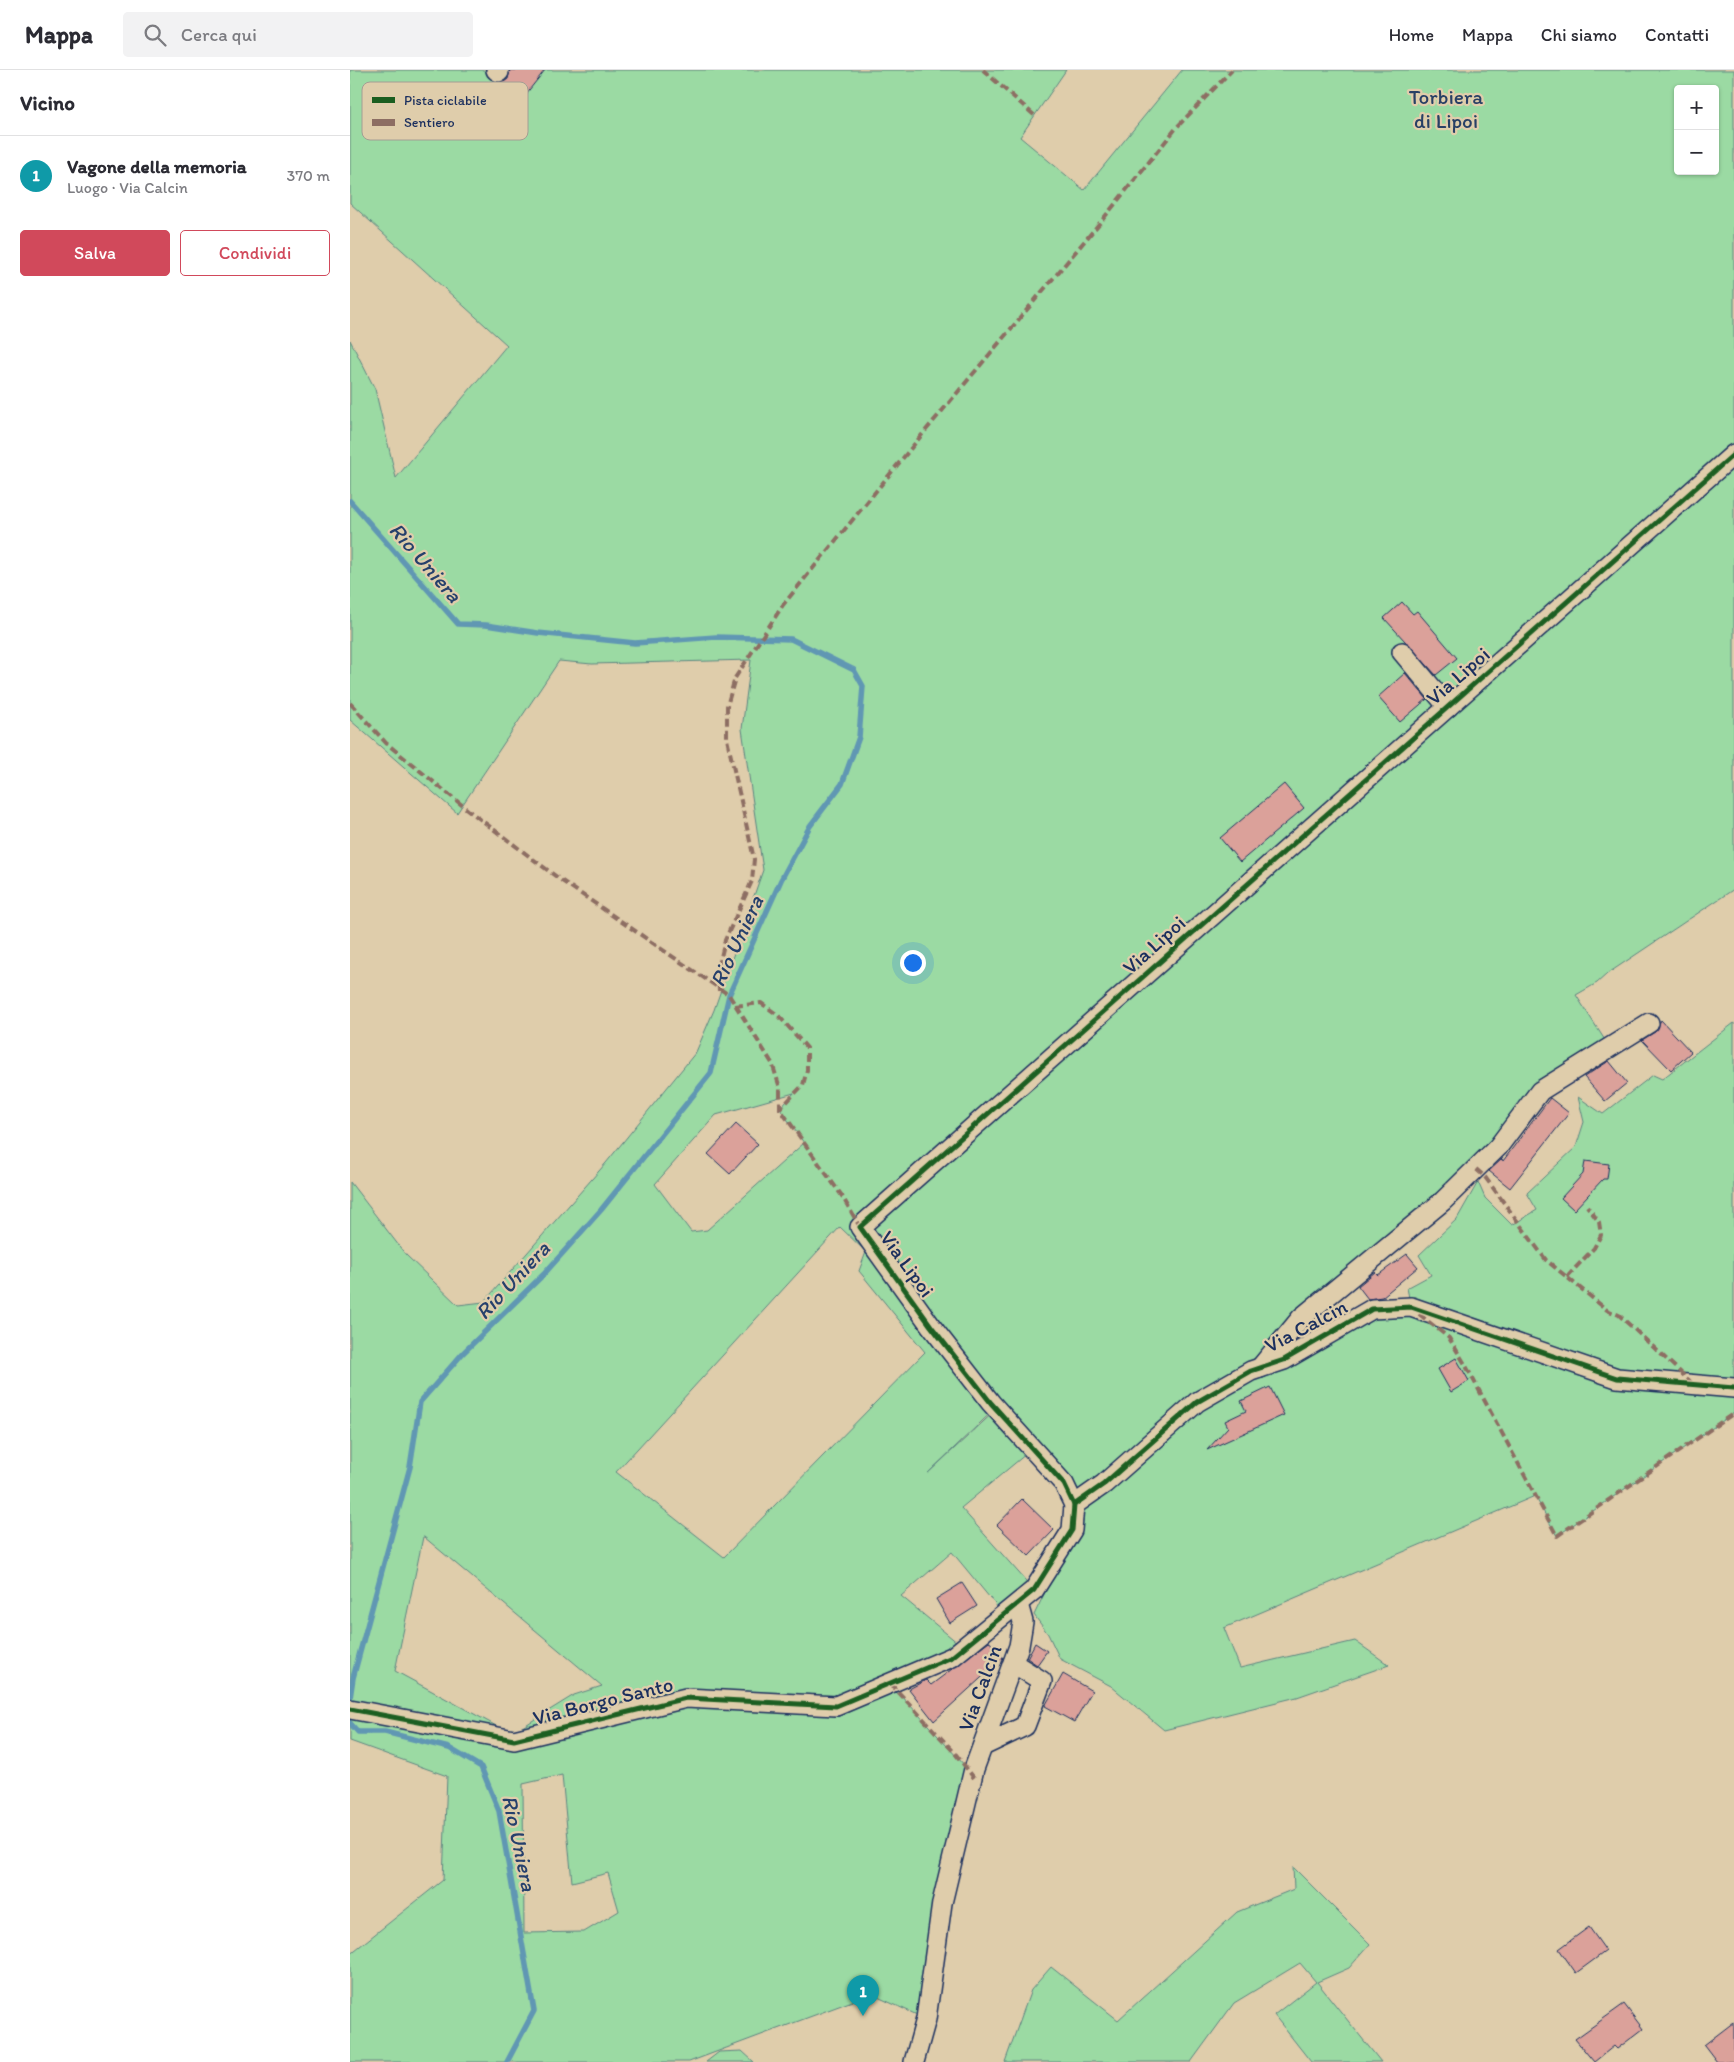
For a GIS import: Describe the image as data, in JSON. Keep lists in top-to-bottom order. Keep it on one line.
{"streets":{"street":["Via Lipoi","Via Calcin","Via Borgo Santo"]},"crossings":[["Via Lipoi","Via Calcin"],["Via Calcin","Via Borgo Santo"]],"water":["Rio Uniera"],"parks":["Torbiera di Lipoi"],"legend":["Pista ciclabile","Sentiero"],"page":{"header":"Mappa","search":"Cerca qui","nav":["Home","Mappa","Chi siamo","Contatti"],"heading":"Vicino","map_buttons":["+","−"],"list":[{"mark":"1","name":"Vagone della memoria","note":"Luogo · Via Calcin","value":"370 m"}],"buttons":["Salva","Condividi"],"pins":"1"}}
